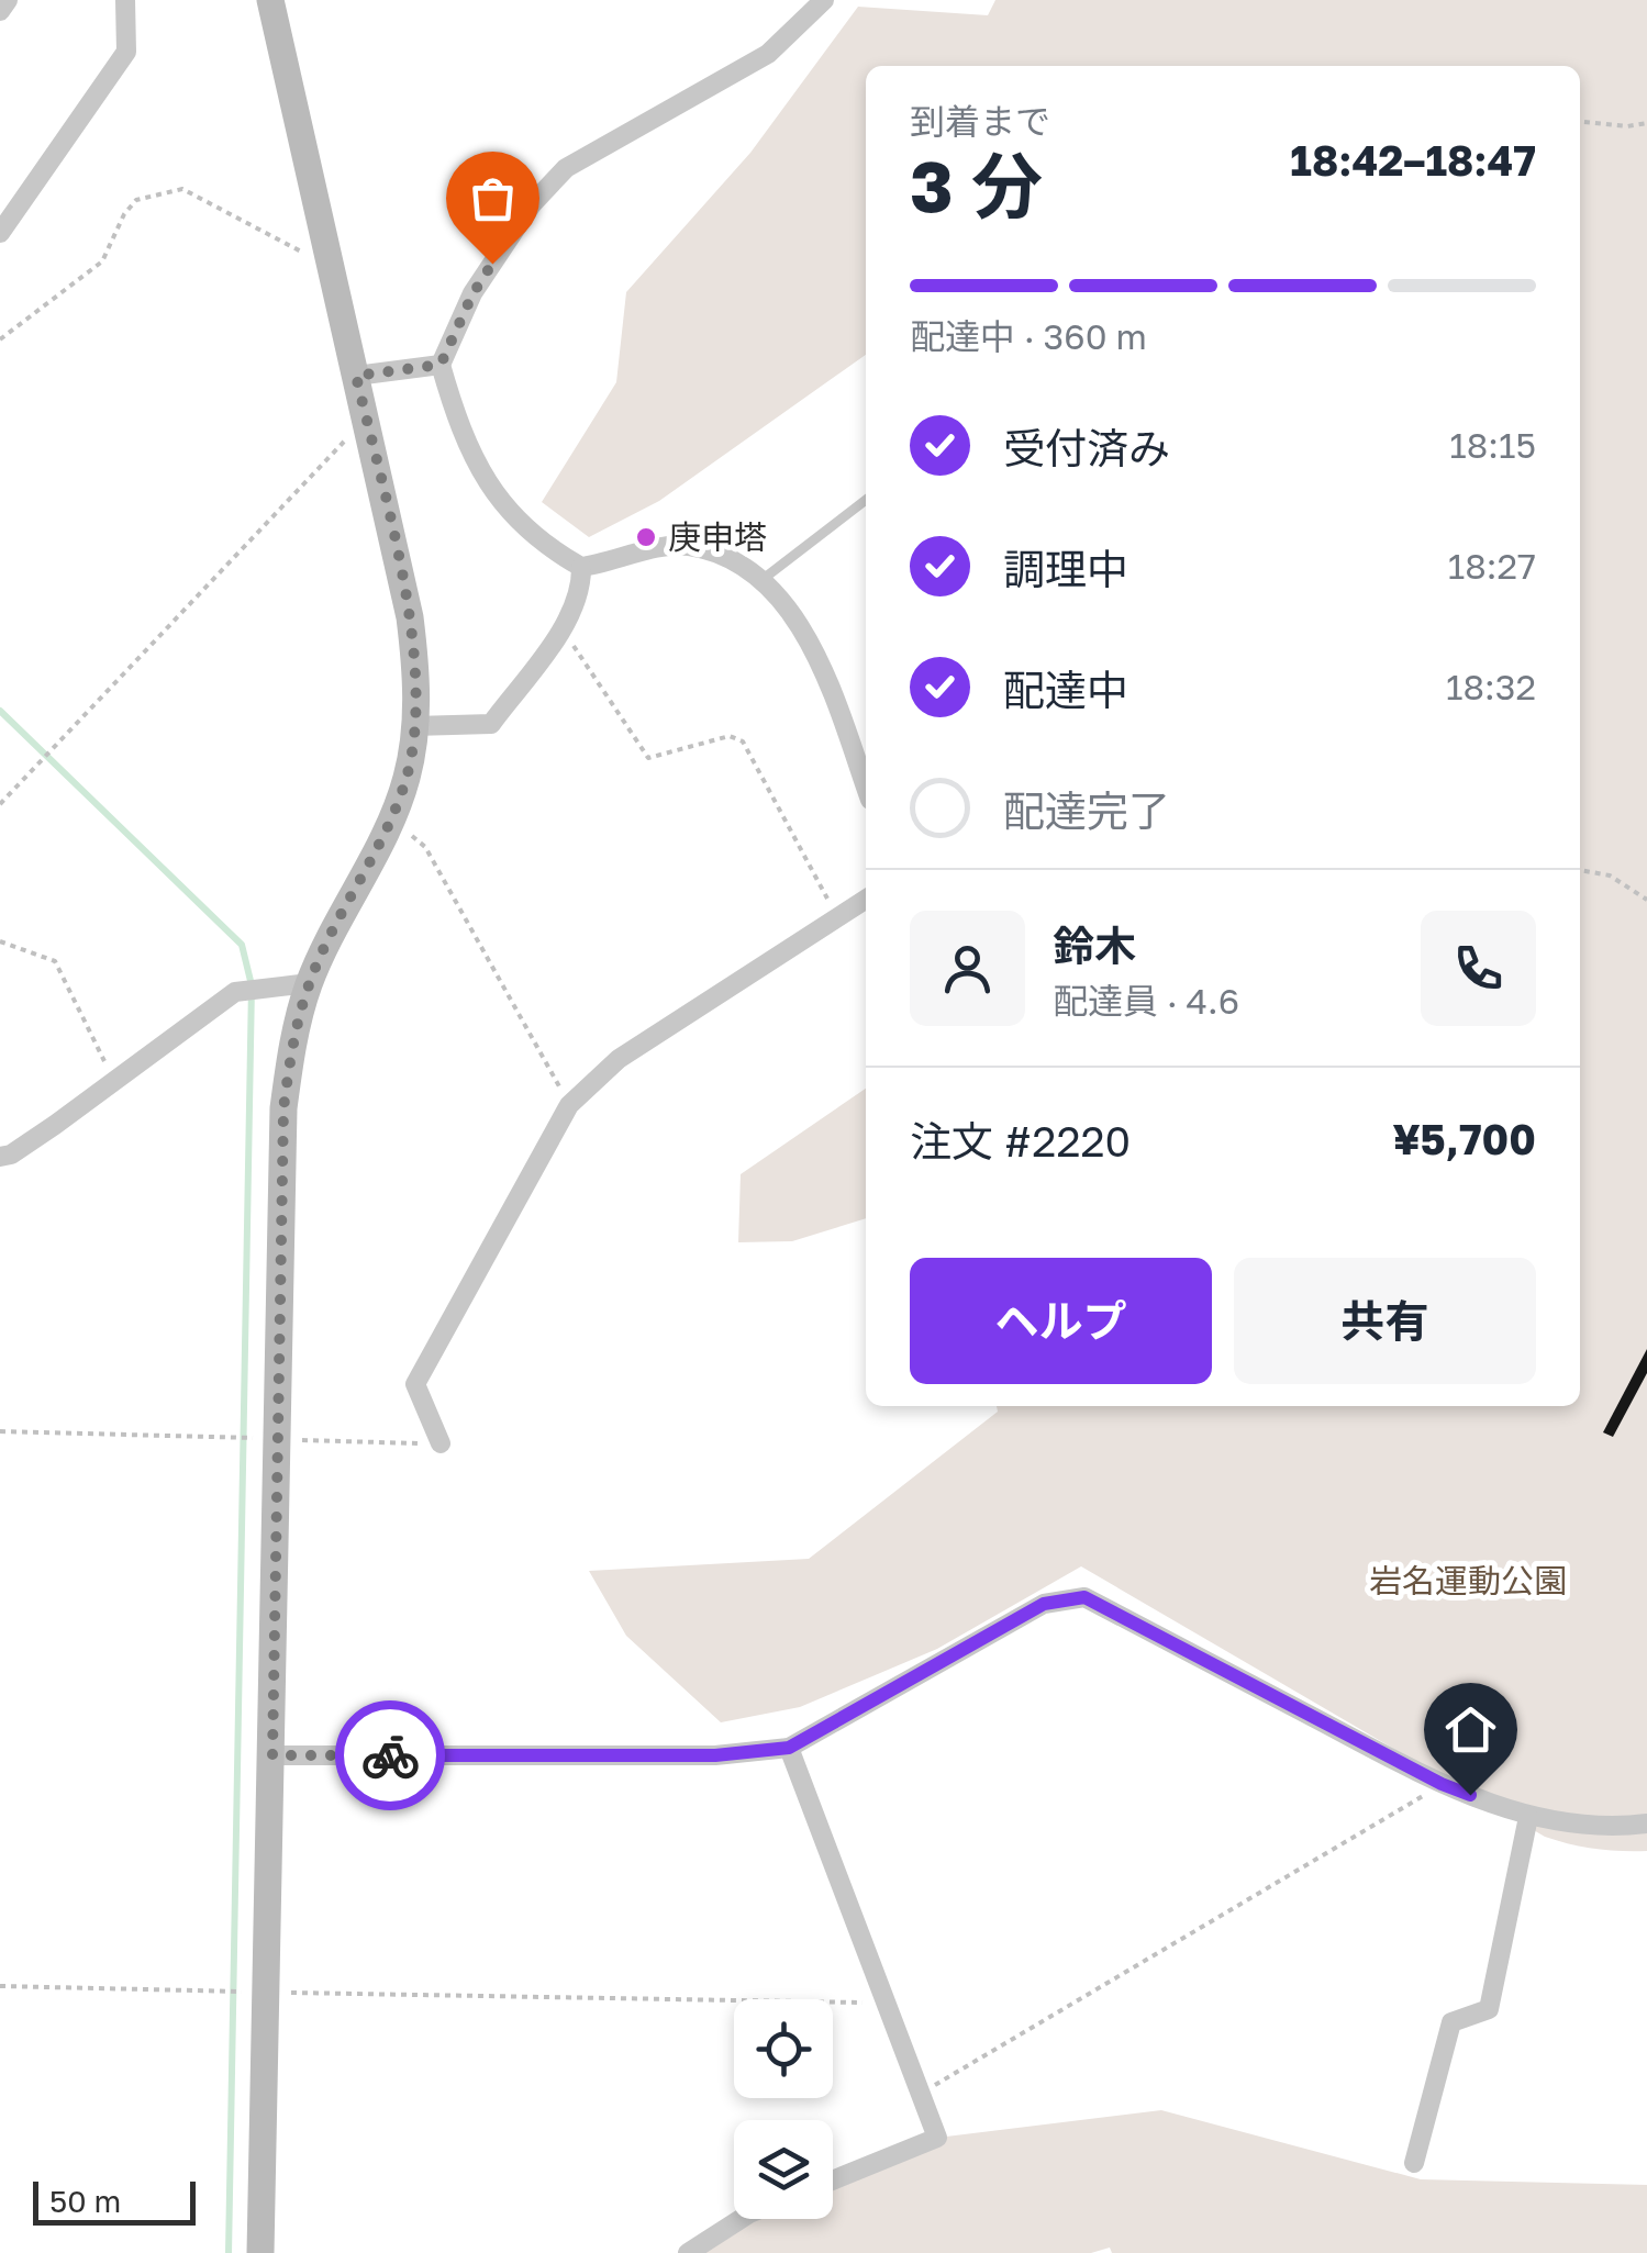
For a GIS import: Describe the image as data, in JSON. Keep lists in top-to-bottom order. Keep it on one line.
{"parks":["岩名運動公園"],"places":["庚申塔"],"scale_bar":"50 m","page":{"heading":["3 分","到着まで","18:42–18:47"],"panel":["鈴木","配達員 · 4.6","注文 #2220","¥5,700"],"bar":"配達中 · 360 m","list":[["受付済み","18:15"],["調理中","18:27"],["配達中","18:32"],"配達完了"],"buttons":["ヘルプ","共有"],"scale":"50 m"}}
